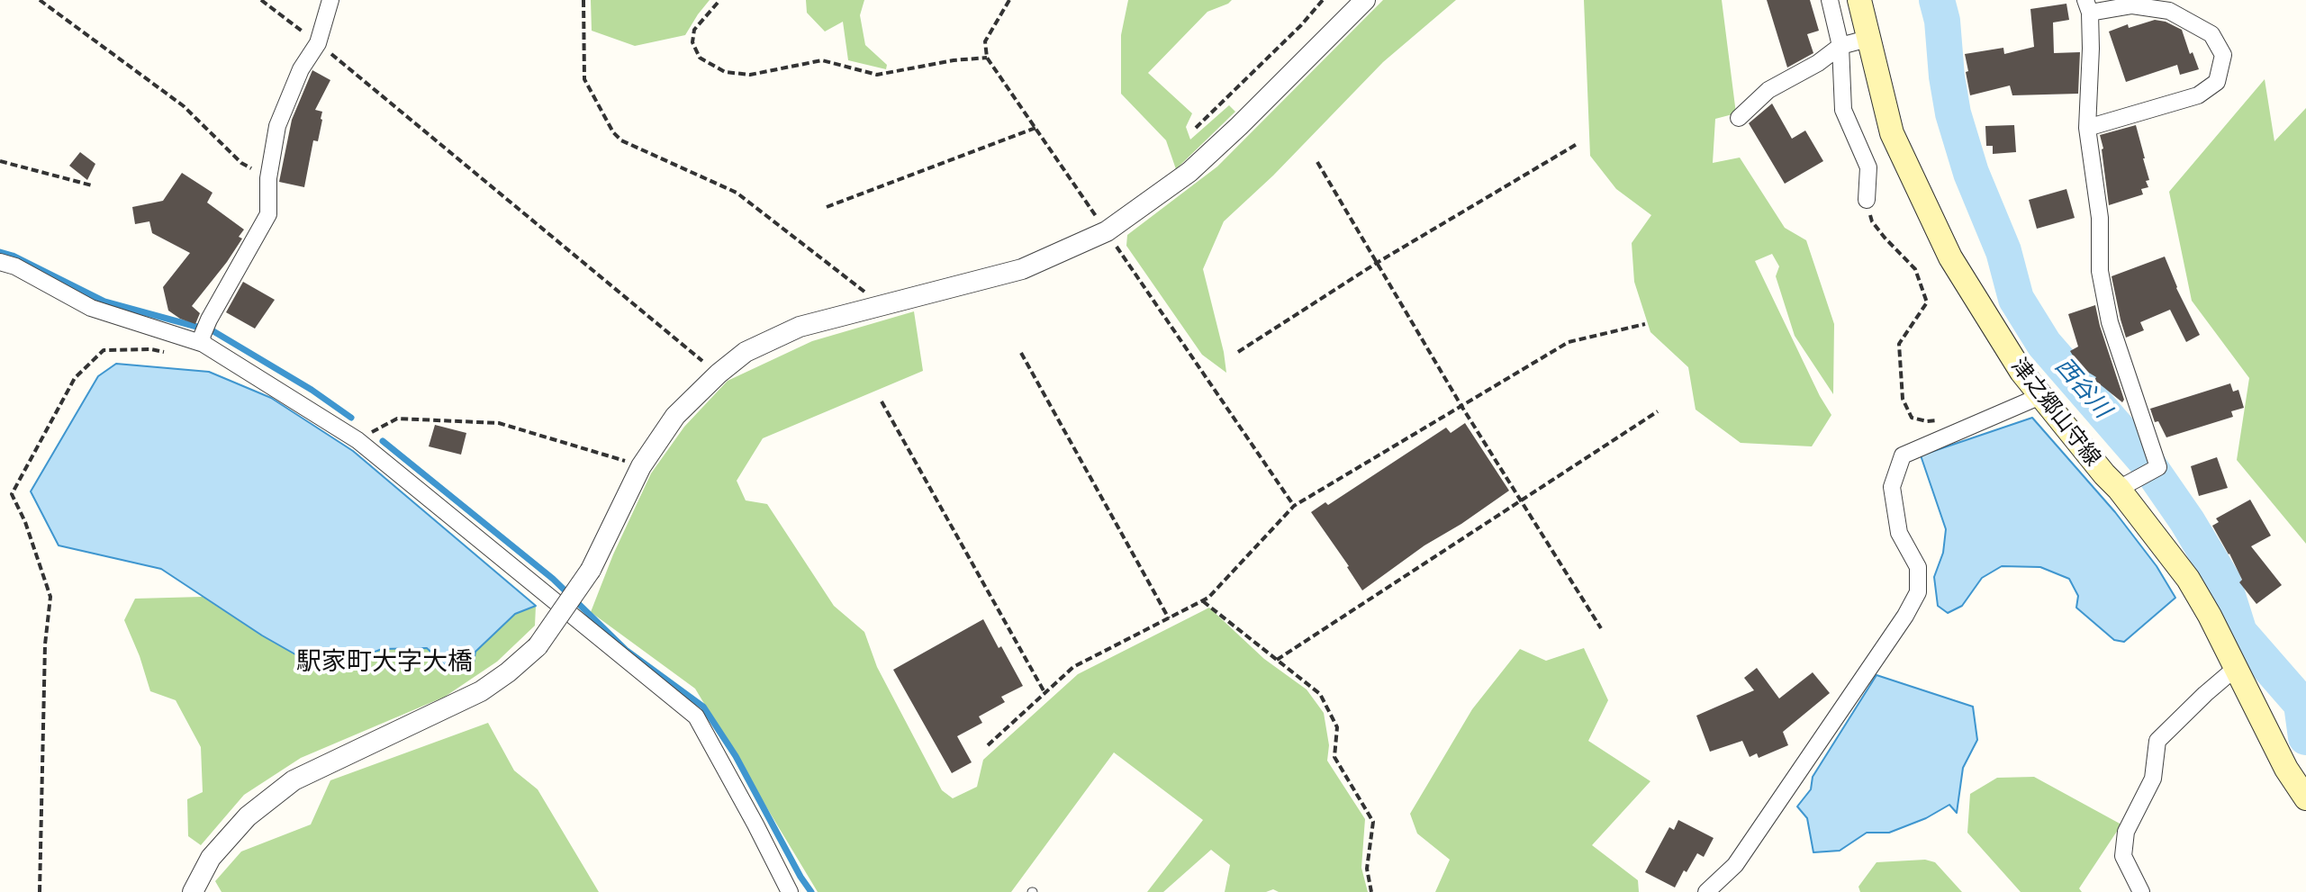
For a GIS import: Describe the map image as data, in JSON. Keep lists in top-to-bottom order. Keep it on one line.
{"streets":{"main road":["津之郷山守線"]},"districts":["駅家町大字大橋"],"water":["西谷川"]}
